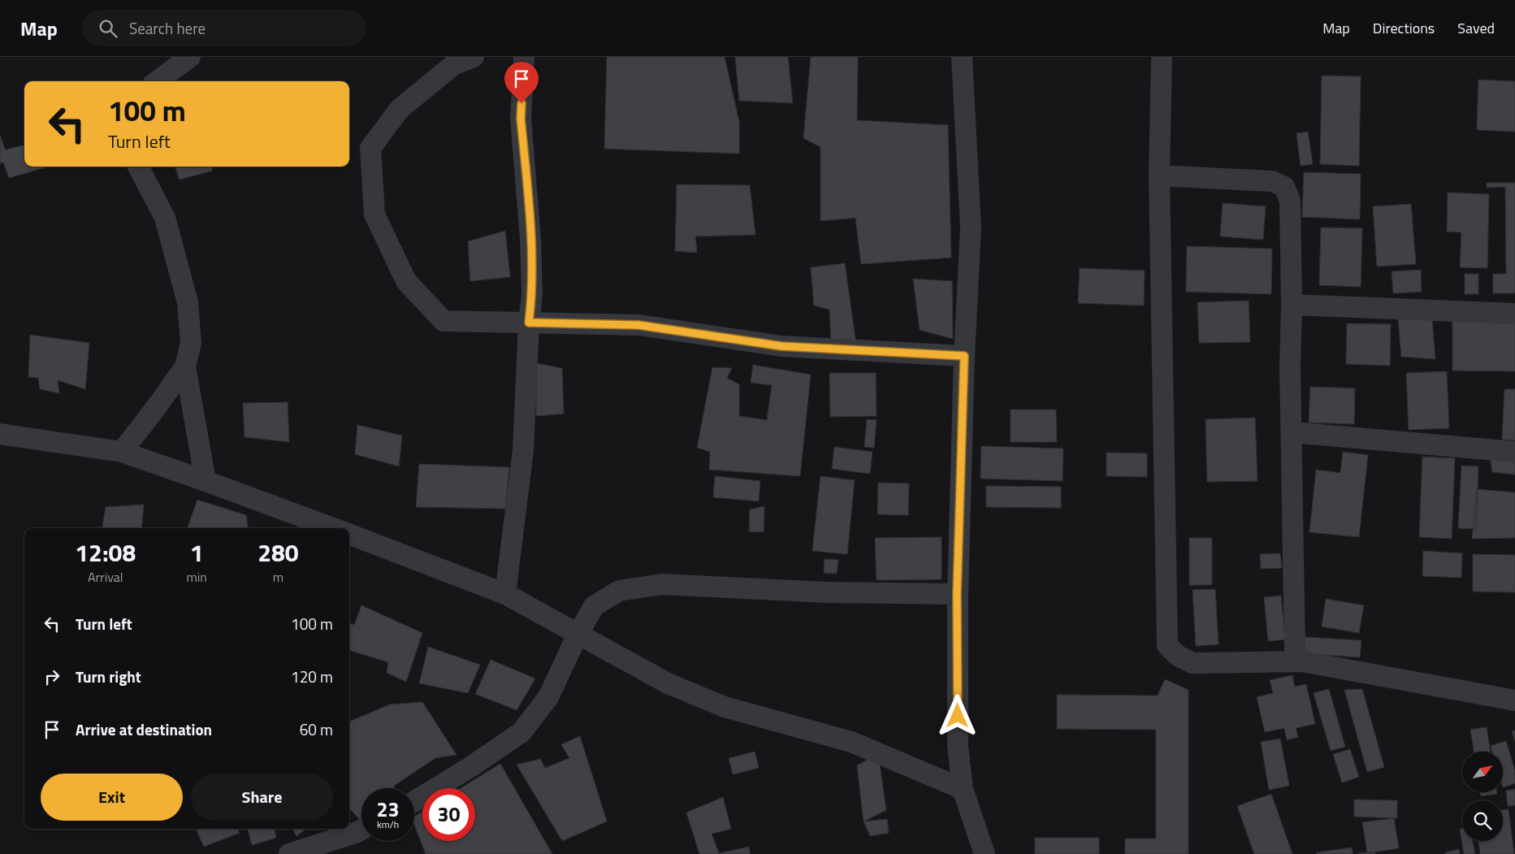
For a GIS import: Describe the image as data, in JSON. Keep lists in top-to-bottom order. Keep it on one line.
{"north":"top right","page":{"header":"Map","search":"Search here","nav":["Map","Directions","Saved"],"turn":["100 m","Turn left"],"eta":["12:08","Arrival","1","min","280","m"],"list":[{"name":"Turn left","value":"100 m"},{"name":"Turn right","value":"120 m"},{"name":"Arrive at destination","value":"60 m"}],"buttons":["Exit","Share"],"speed":"23 km/h","limit":"30"}}
